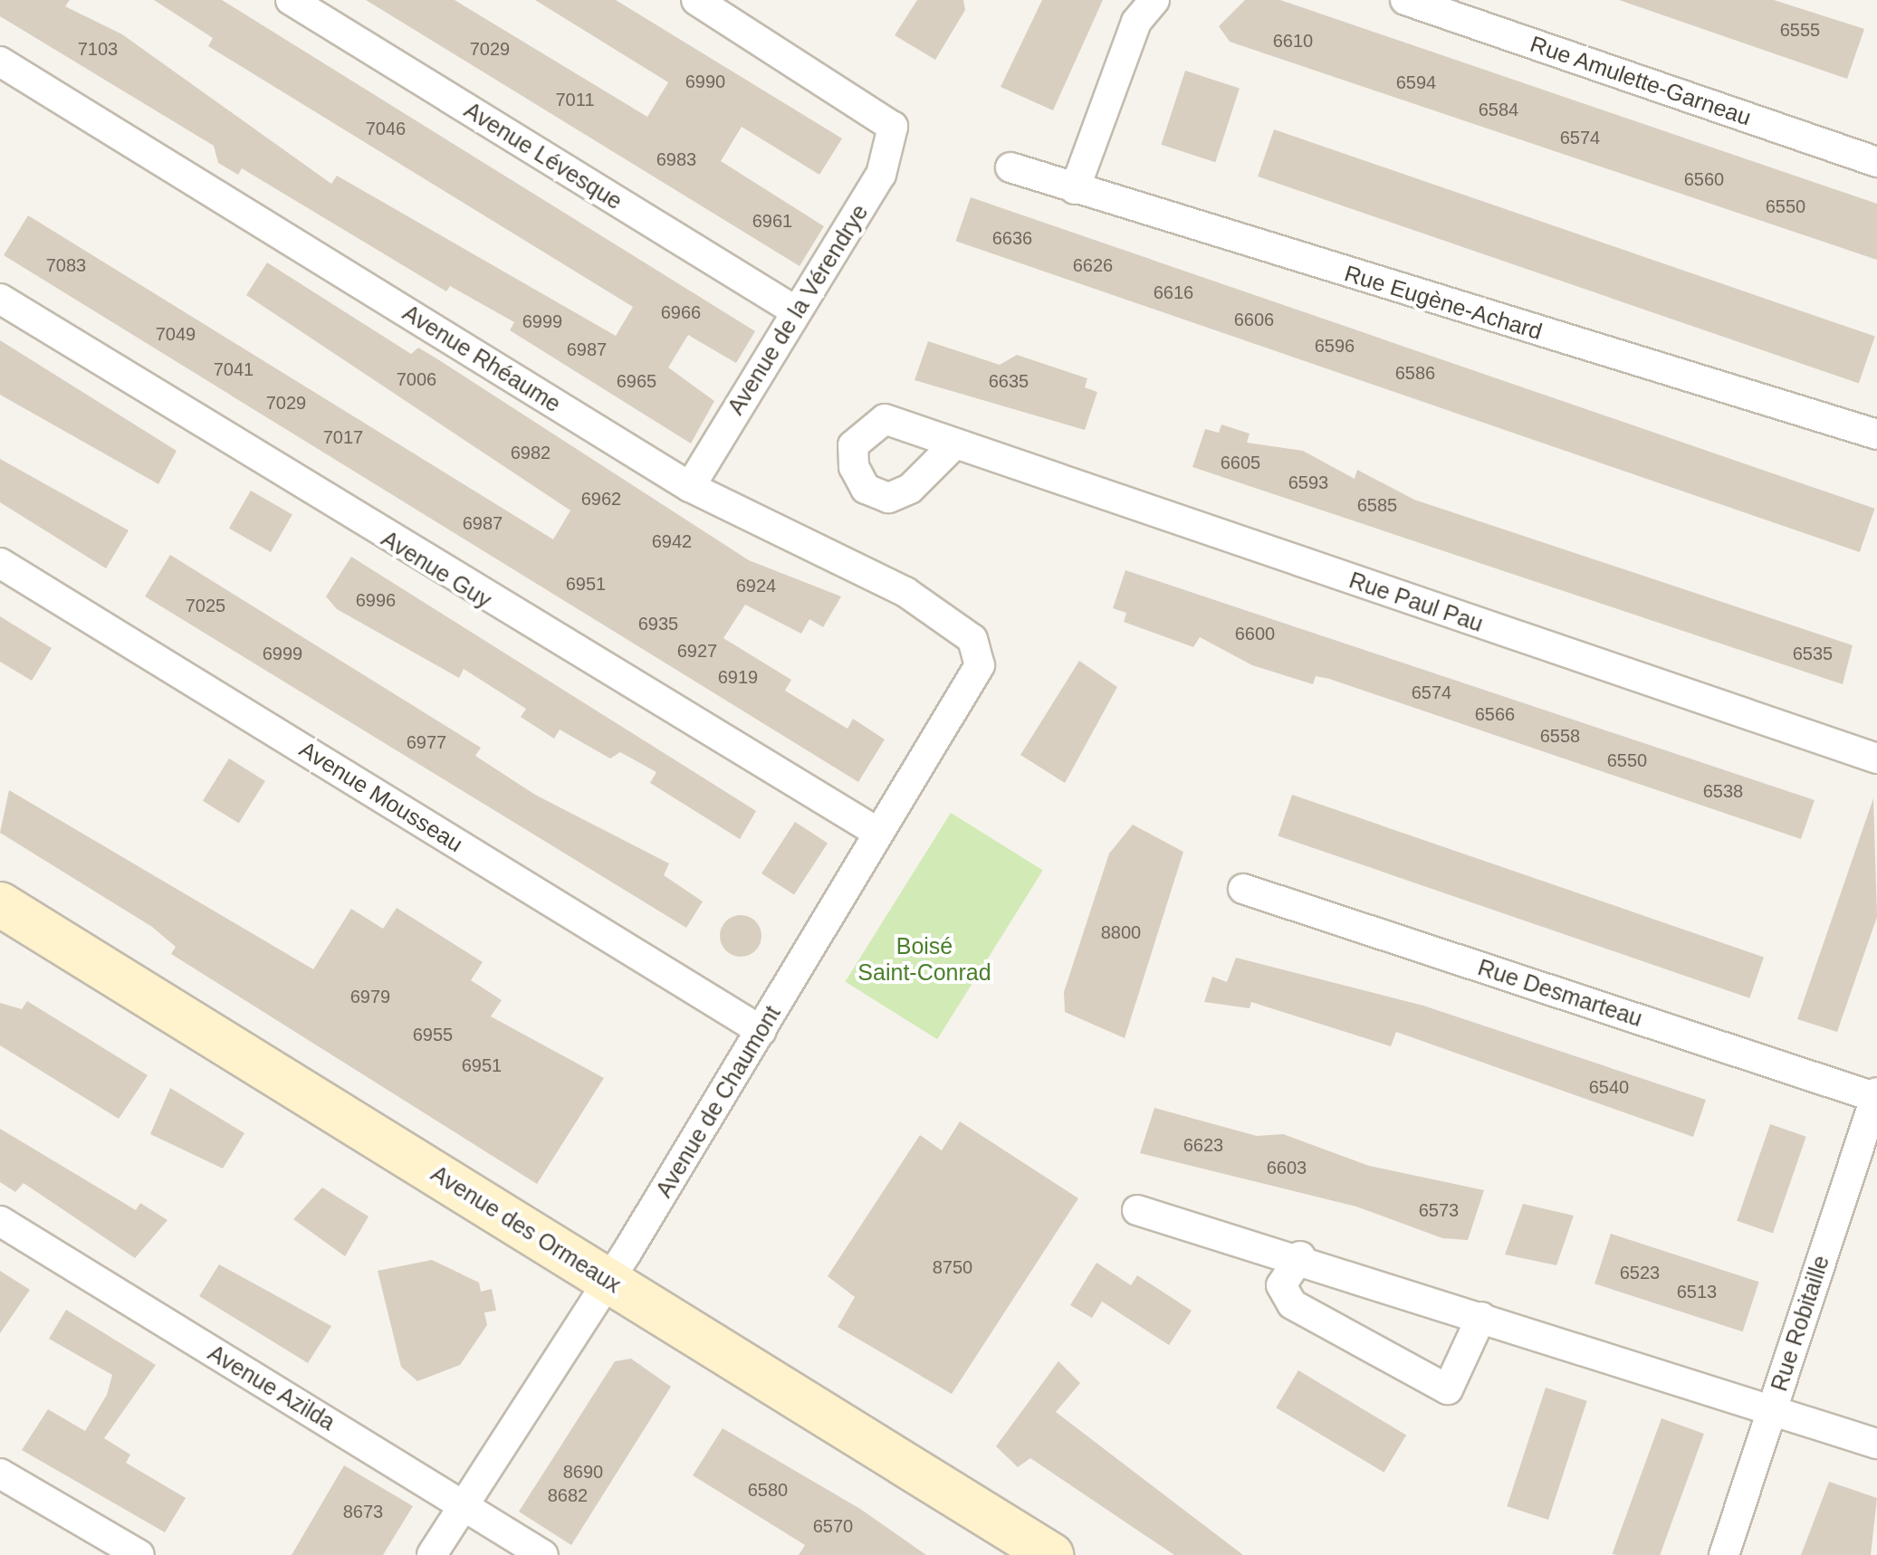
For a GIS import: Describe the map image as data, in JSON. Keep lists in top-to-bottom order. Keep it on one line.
{"streets":{"street":["Rue Amulette-Garneau","Avenue Lévesque","Rue Eugène-Achard","Avenue de la Vérendrye","Avenue Rhéaume","Avenue Guy","Rue Paul Pau","Avenue Mousseau","Rue Desmarteau","Avenue de Chaumont","Avenue des Ormeaux","Rue Robitaille","Avenue Azilda"]},"crossings":[["Avenue Lévesque","Avenue de la Vérendrye"],["Avenue de la Vérendrye","Avenue Rhéaume"],["Avenue Rhéaume","Avenue de Chaumont"],["Avenue Guy","Avenue de Chaumont"],["Avenue Mousseau","Avenue de Chaumont"],["Rue Desmarteau","Rue Robitaille"],["Avenue de Chaumont","Avenue des Ormeaux"],["Avenue de Chaumont","Avenue Azilda"]],"parks":["Boisé Saint-Conrad"],"house_numbers":["6555","6610","7103","7029","6990","6594","7011","6584","7046","6574","6983","6560","6550","6961","6636","7083","6626","6616","6966","6606","6999","7049","6596","6987","7041","6586","7006","6965","6635","7029","7017","6982","6605","6593","6962","6585","6987","6942","6951","6924","6996","7025","6935","6600","6927","6999","6535","6919","6574","6566","6558","6977","6550","6538","8800","6979","6955","6951","6540","6623","6603","6573","8750","6523","6513","8690","6580","8682","8673","6570"]}
